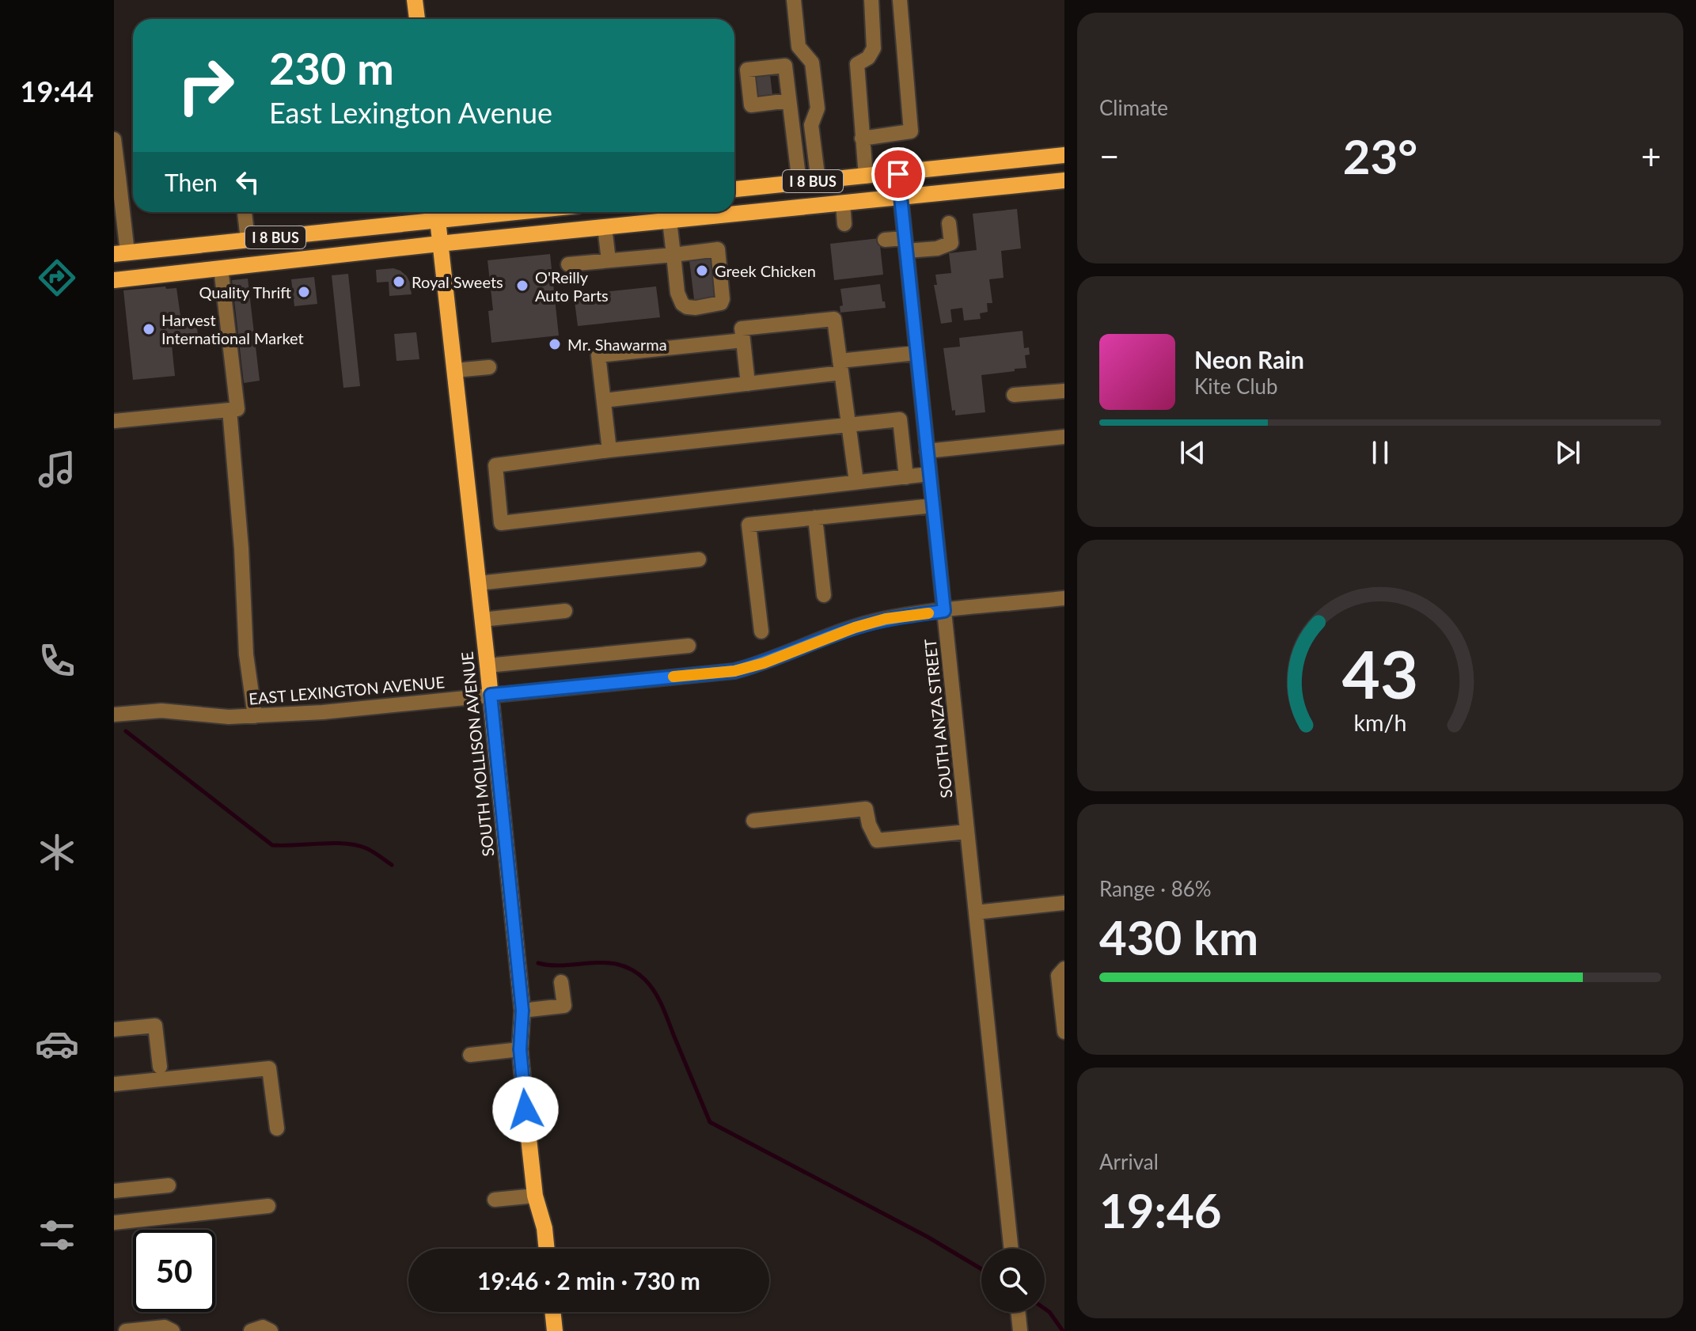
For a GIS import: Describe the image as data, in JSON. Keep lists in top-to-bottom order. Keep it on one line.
{"streets":{"main road":["I 8 BUS","SOUTH MOLLISON AVENUE"],"street":["EAST LEXINGTON AVENUE","SOUTH ANZA STREET"]},"crossings":[["I 8 BUS","SOUTH ANZA STREET"],["I 8 BUS","SOUTH MOLLISON AVENUE"],["EAST LEXINGTON AVENUE","SOUTH ANZA STREET"],["EAST LEXINGTON AVENUE","SOUTH MOLLISON AVENUE"]],"places":["Greek Chicken","Royal Sweets","O'Reilly Auto Parts","Quality Thrift","Harvest International Market","Mr. Shawarma"],"page":{"tabs":"19:44","tile":["Climate",["Range · 86%","430 km"],["Arrival","19:46"]],"turn":["230 m","East Lexington Avenue"],"heat":["−","23°","+"],"then":"Then","song":["Neon Rain","Kite Club"],"limit":"50","trip":"19:46 · 2 min · 730 m","gauge":["43","km/h"]}}
